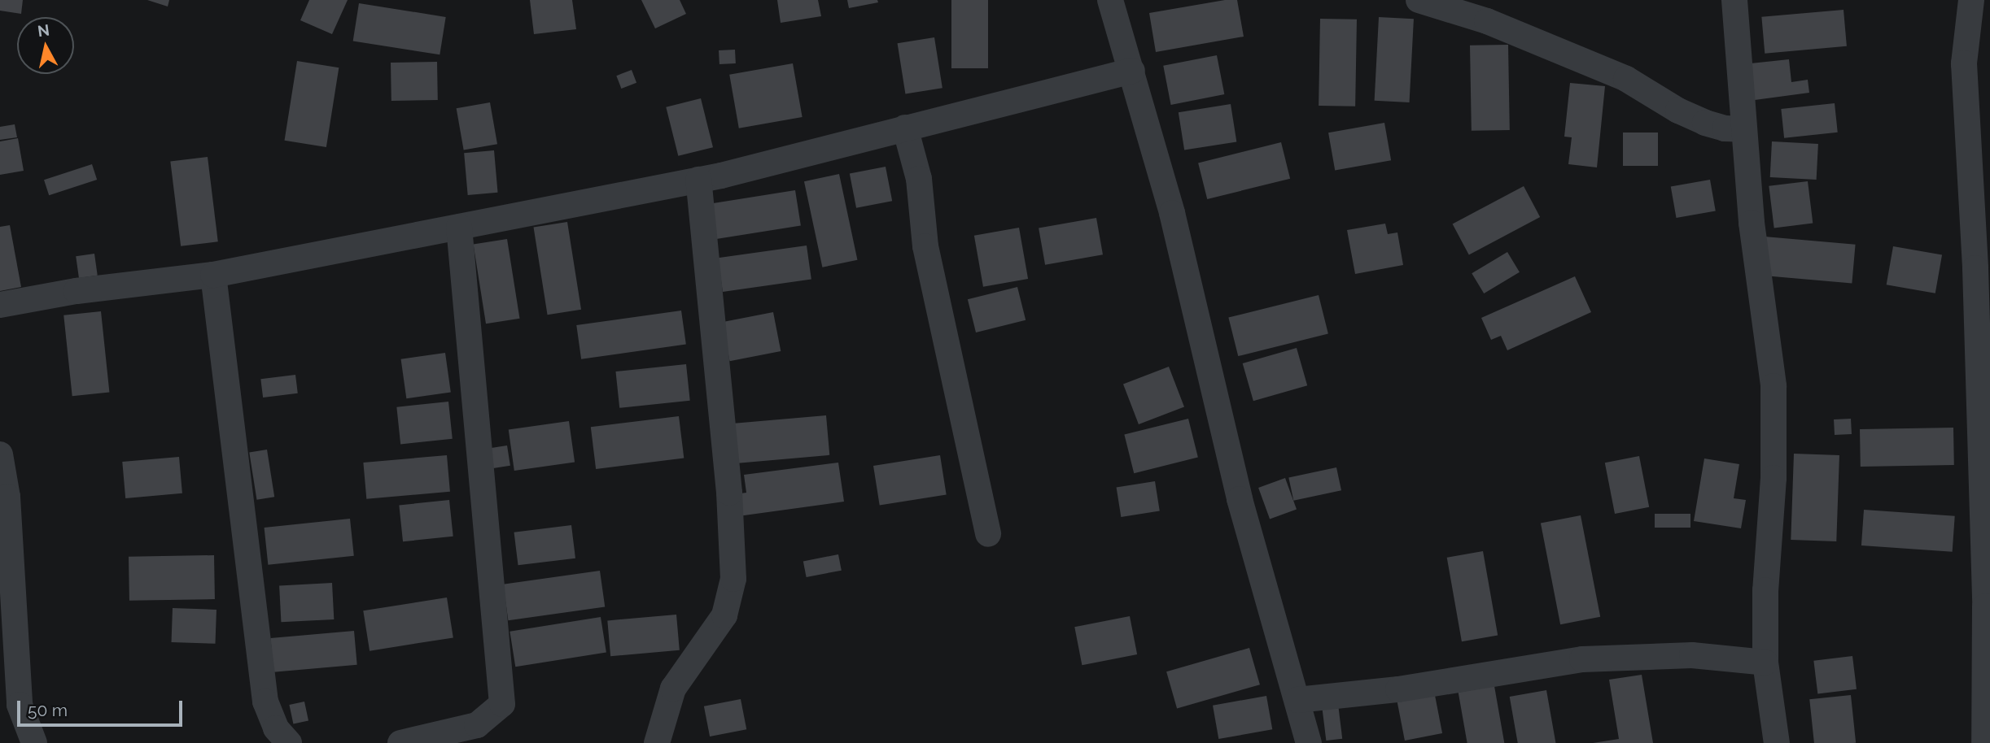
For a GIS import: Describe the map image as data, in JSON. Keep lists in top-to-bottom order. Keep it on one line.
{"scale_bar":"50 m","north":"top"}
